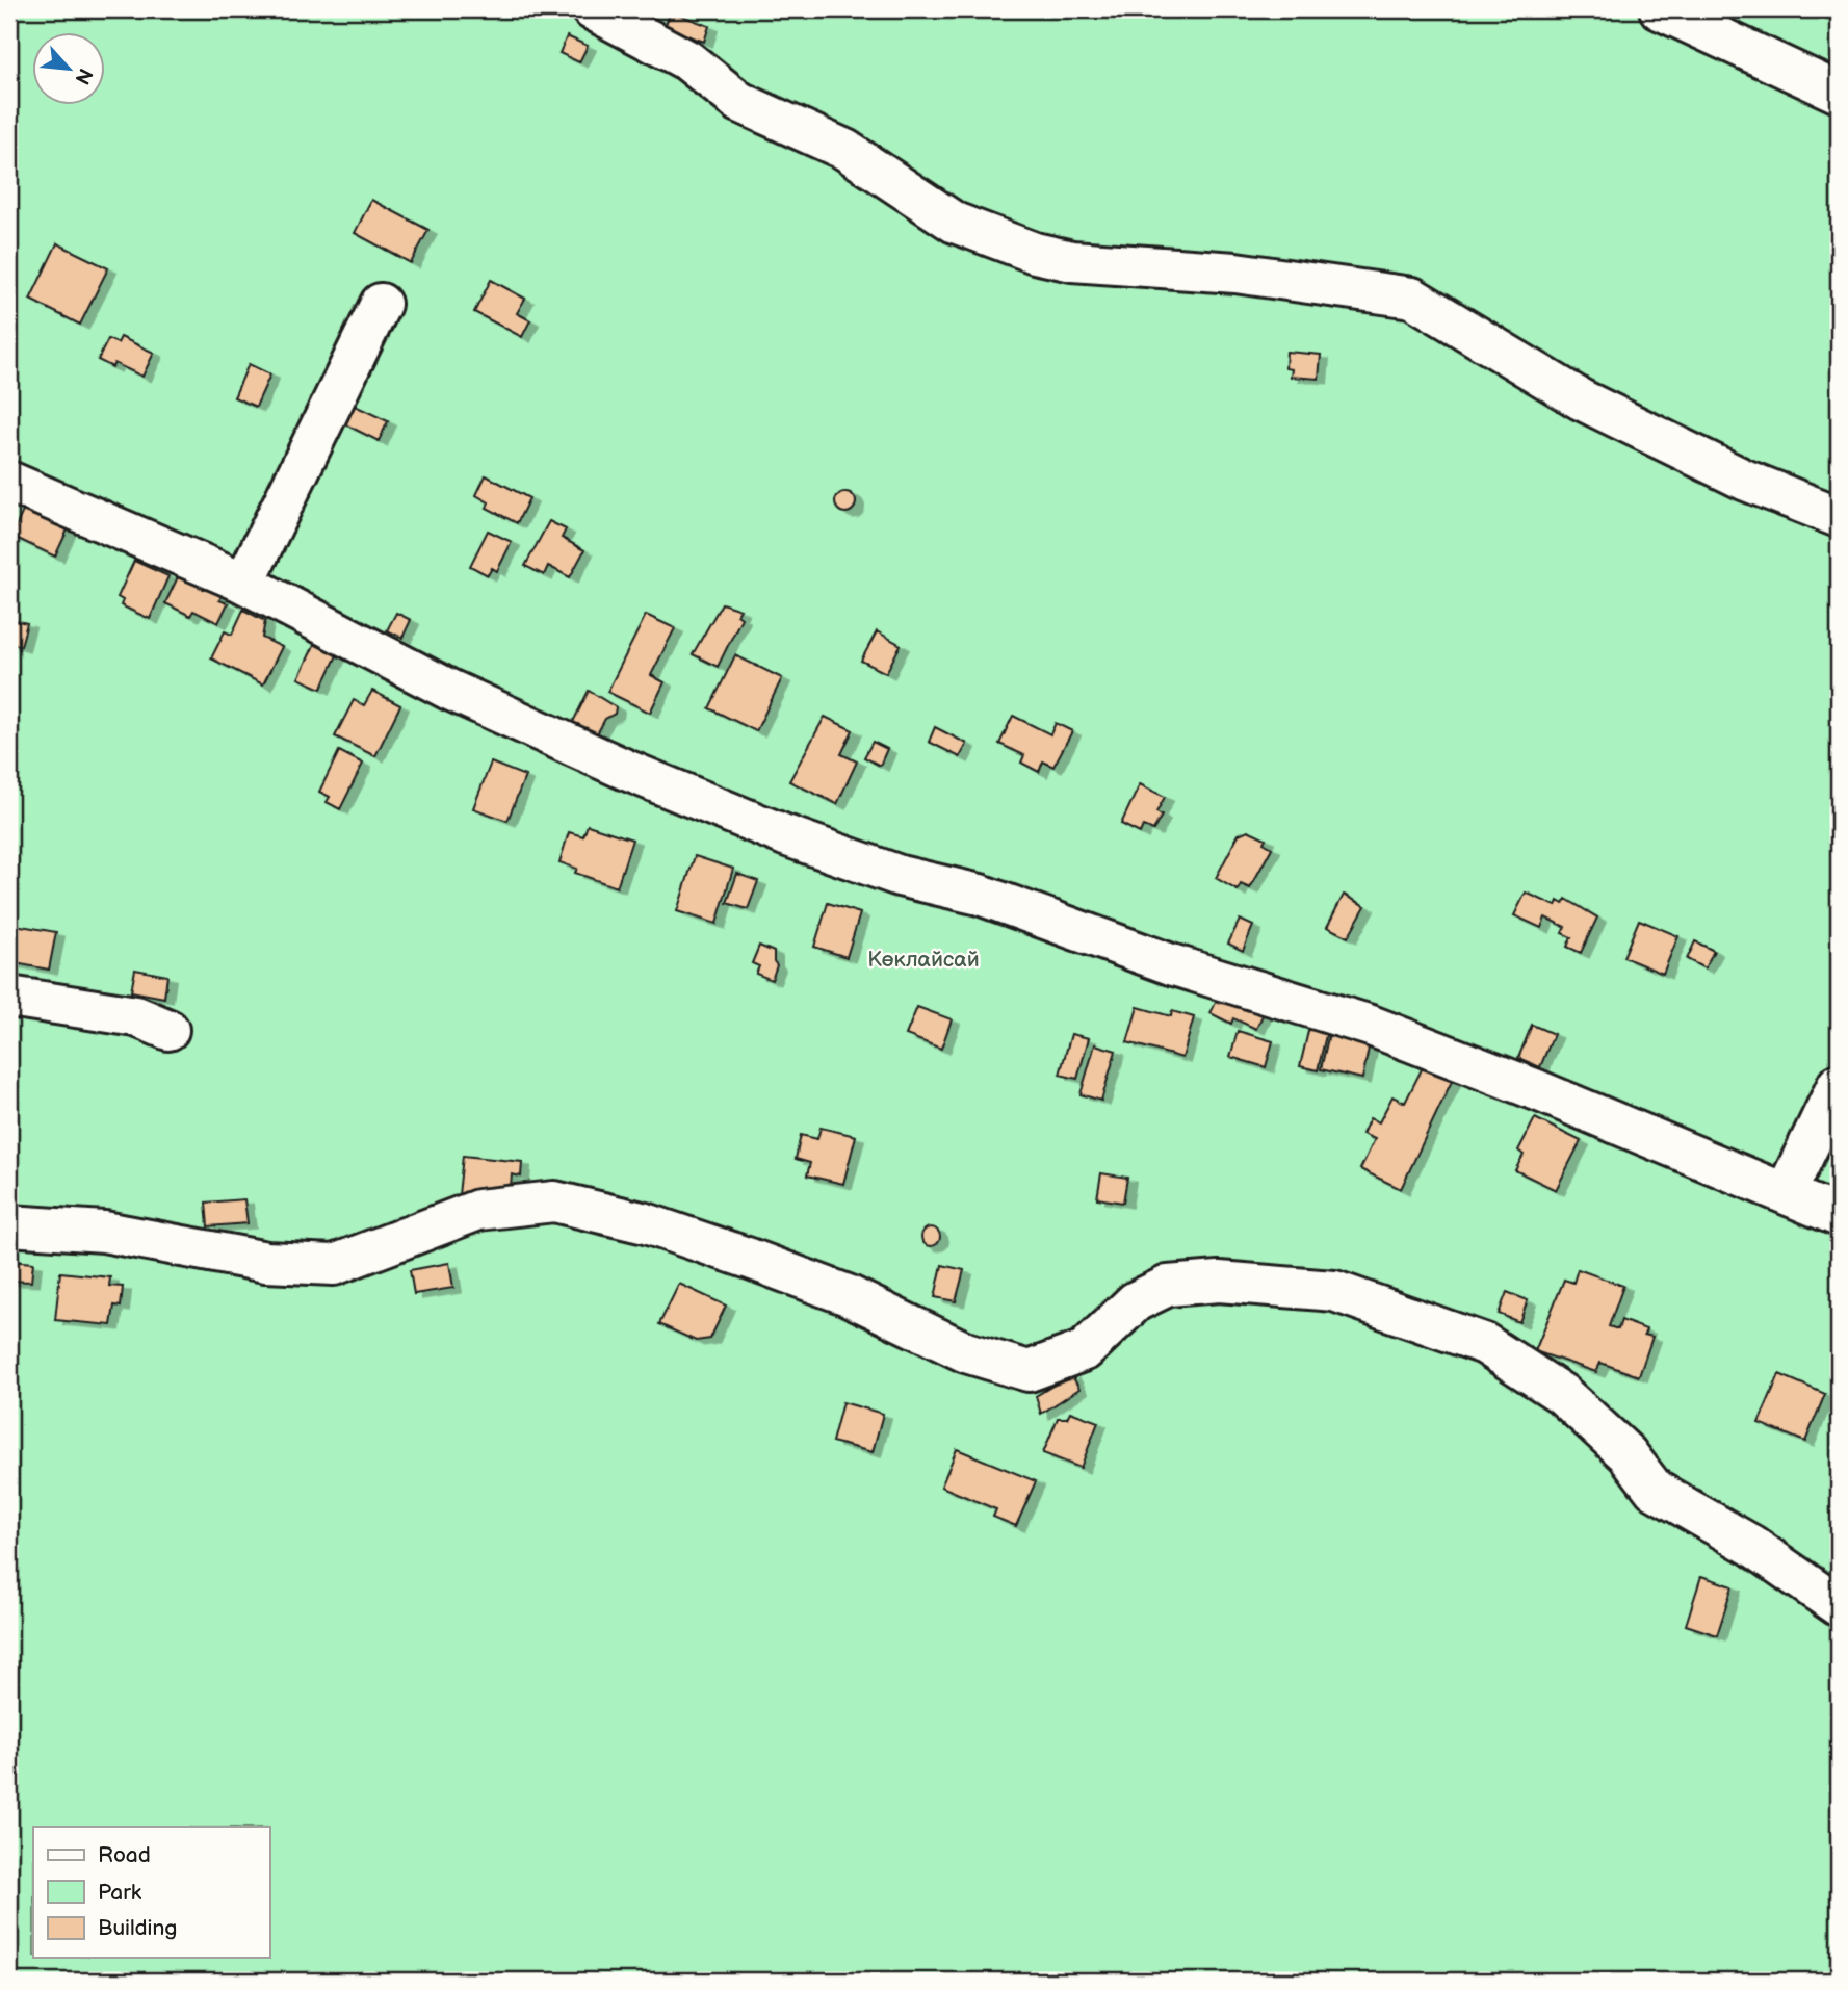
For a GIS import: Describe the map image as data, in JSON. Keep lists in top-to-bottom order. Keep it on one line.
{"parks":["Көклайсай"],"legend":["Road","Park","Building"],"north":"bottom right"}
